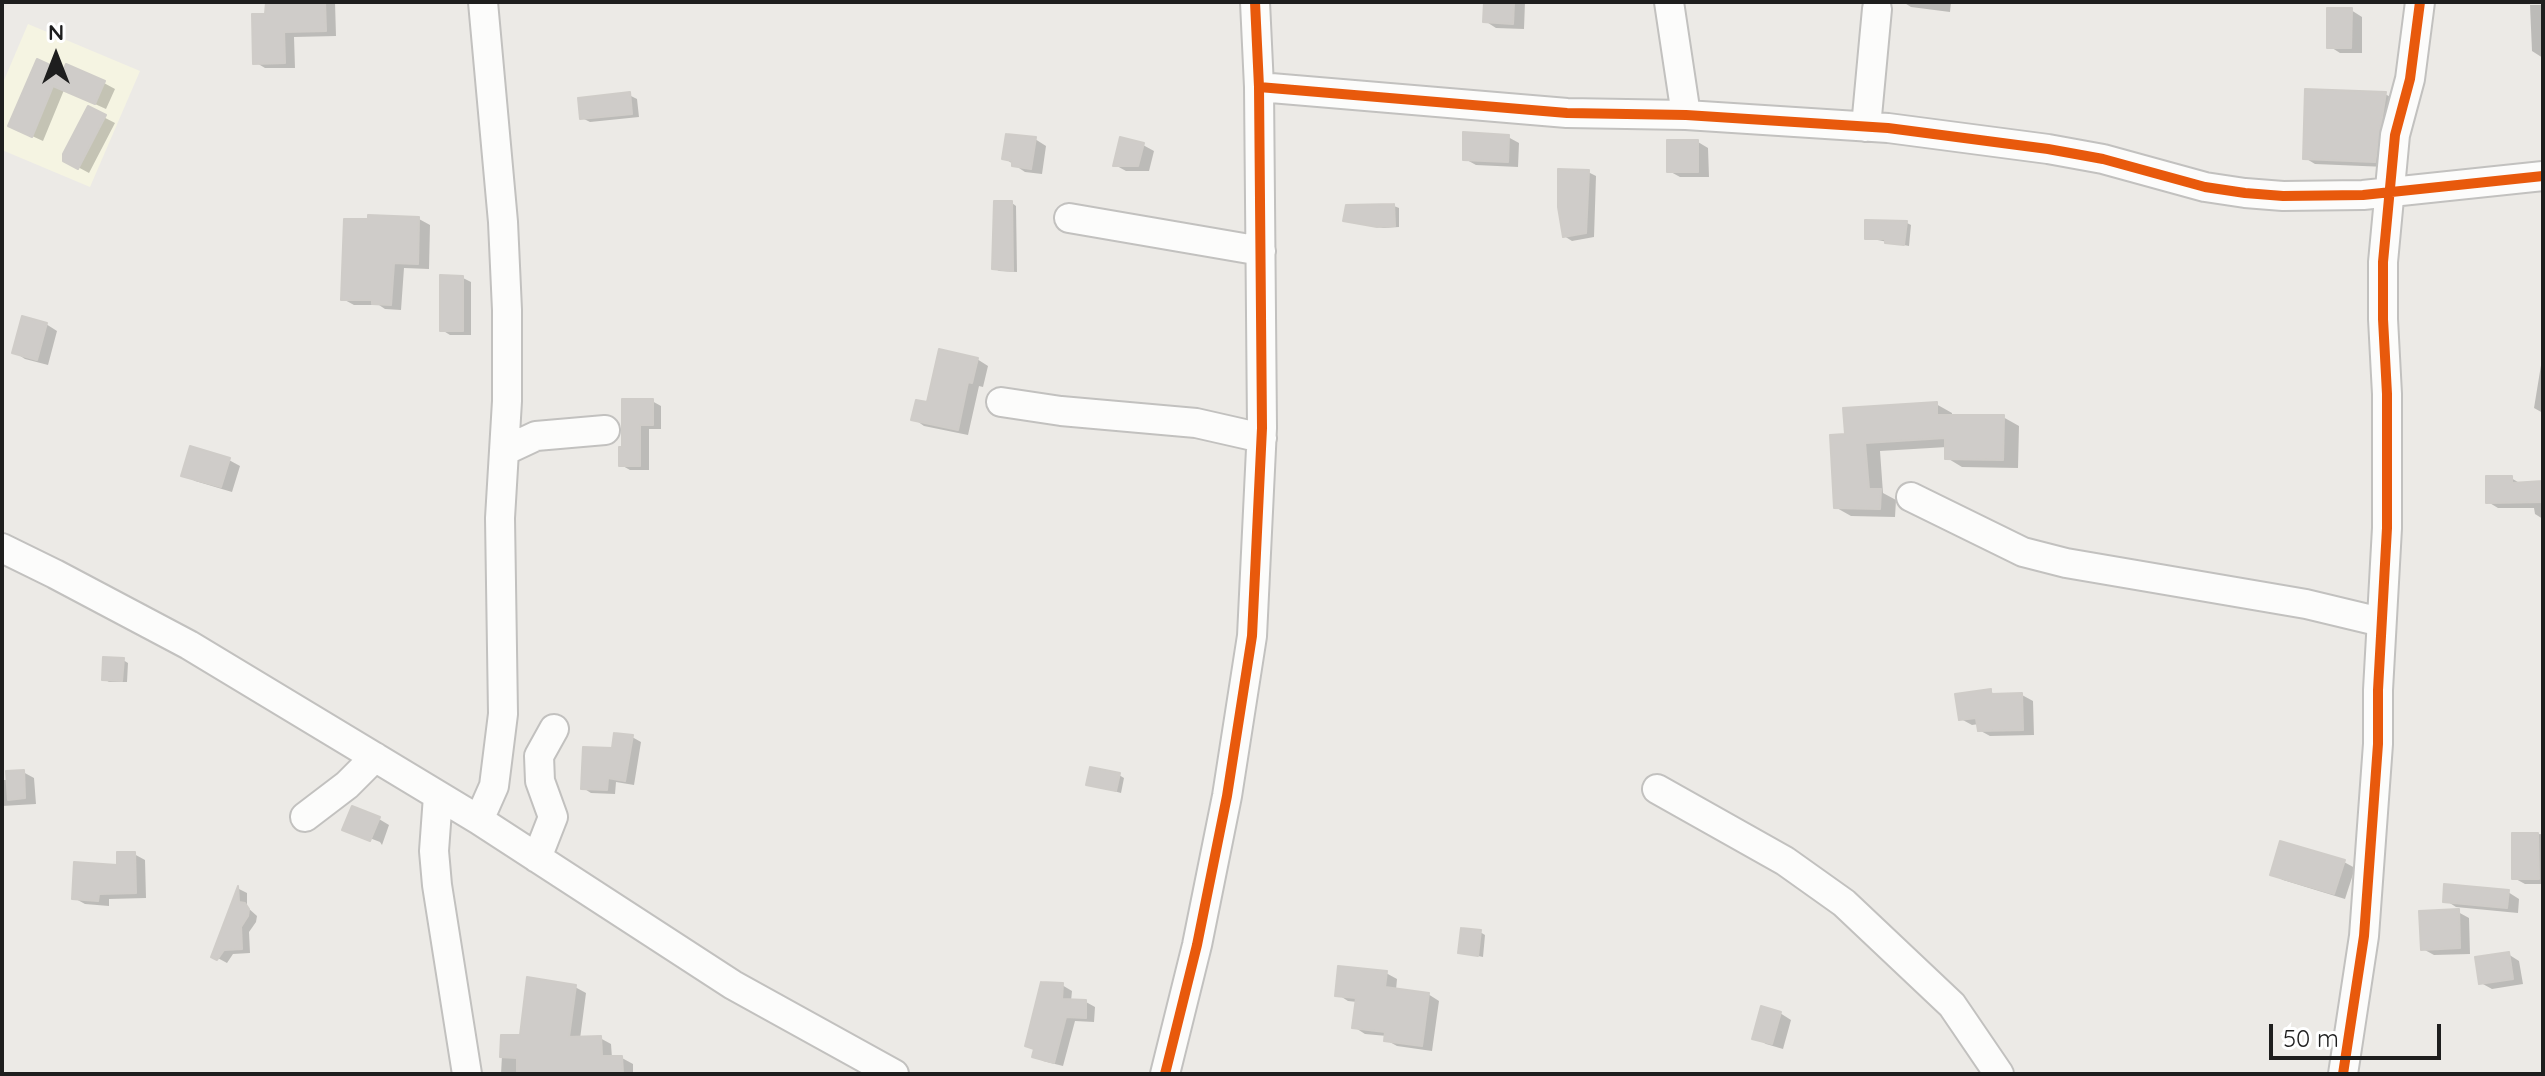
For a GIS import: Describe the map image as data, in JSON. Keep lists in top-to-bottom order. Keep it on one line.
{"scale_bar":"50 m","north":"top"}
